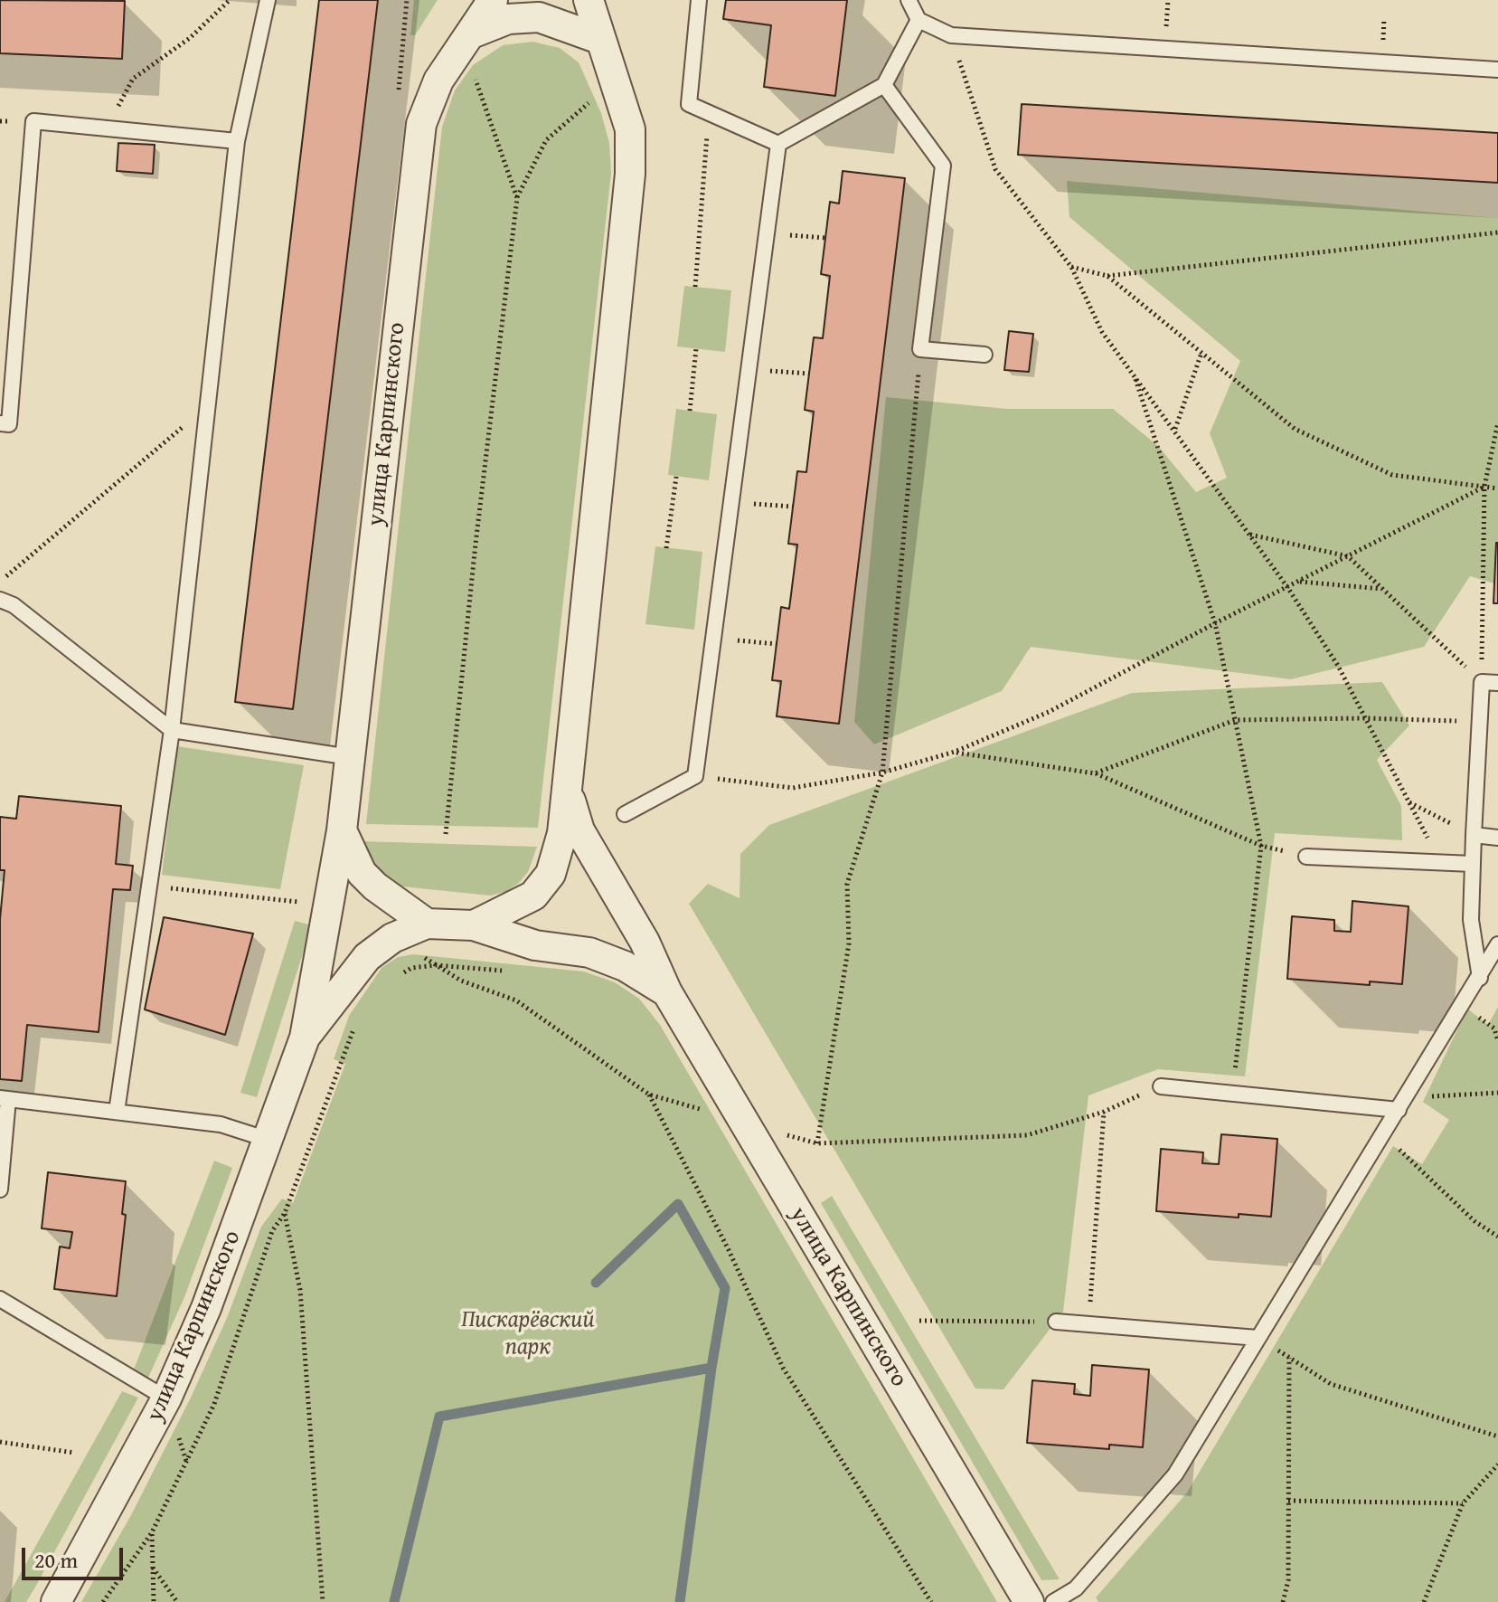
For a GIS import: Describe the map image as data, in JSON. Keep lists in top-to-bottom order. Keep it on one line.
{"streets":{"street":["улица Карпинского"]},"parks":["Пискарёвский парк"],"scale_bar":"20 m"}
